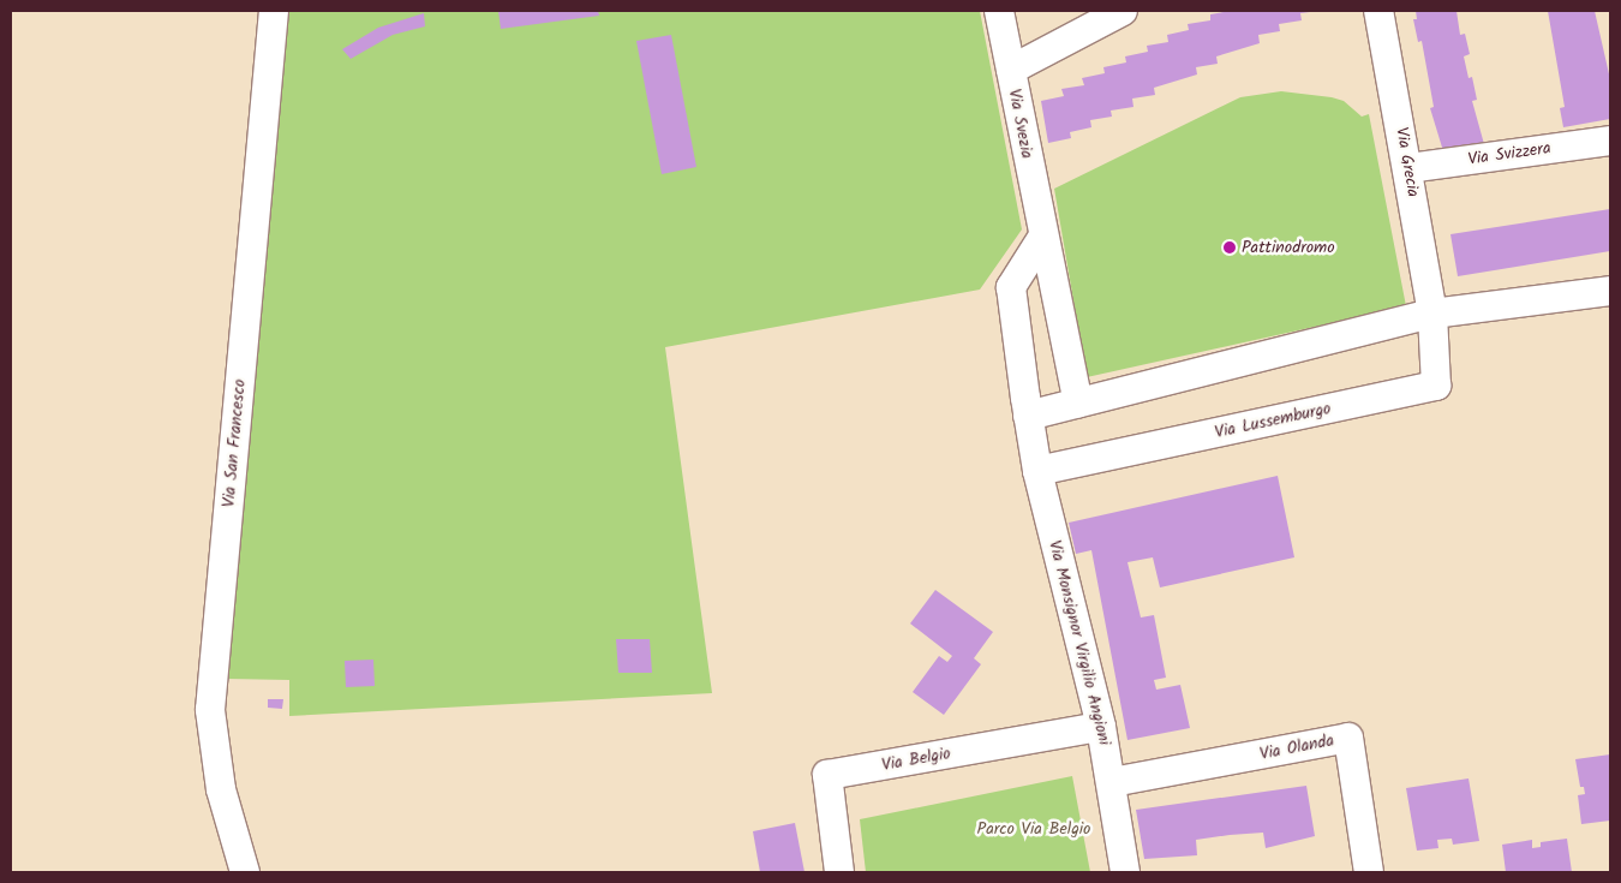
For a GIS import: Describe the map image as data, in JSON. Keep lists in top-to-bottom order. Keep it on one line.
{"streets":{"street":["Via Svezia","Via Svizzera","Via Grecia","Via Lussemburgo","Via San Francesco","Via Monsignor Virgilio Angioni","Via Olanda","Via Belgio"]},"crossings":[["Via Svizzera","Via Grecia"],["Via Grecia","Via Lussemburgo"],["Via Lussemburgo","Via Monsignor Virgilio Angioni"],["Via Monsignor Virgilio Angioni","Via Olanda"],["Via Monsignor Virgilio Angioni","Via Belgio"]],"parks":["Parco Via Belgio"],"places":["Pattinodromo"]}
